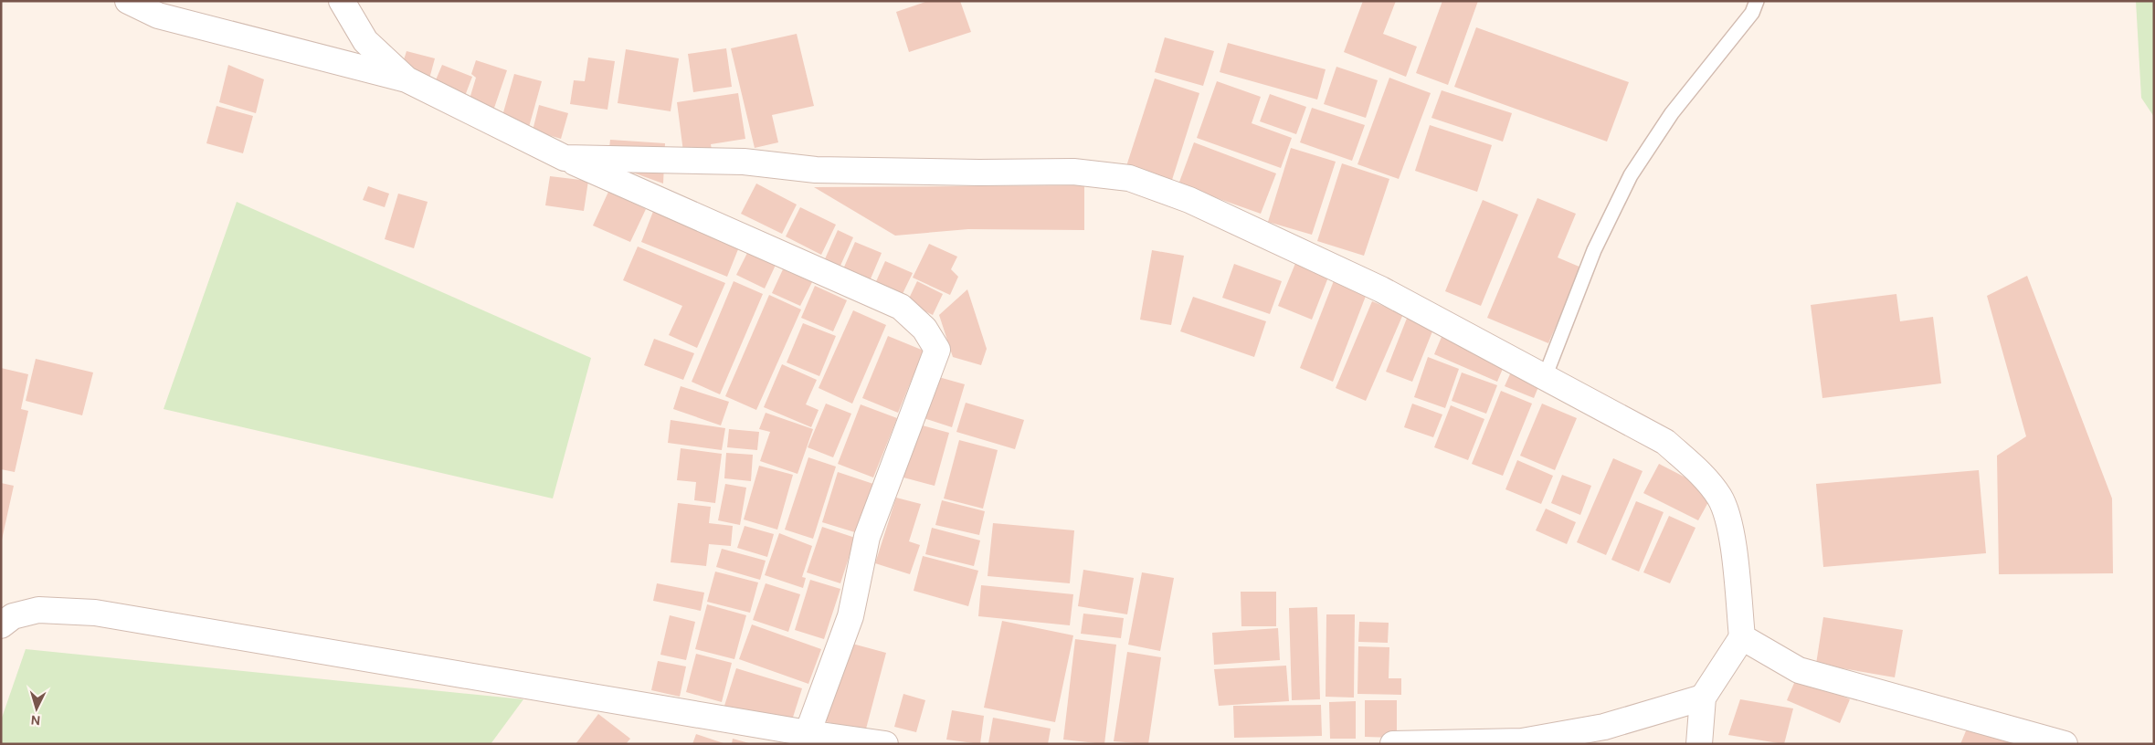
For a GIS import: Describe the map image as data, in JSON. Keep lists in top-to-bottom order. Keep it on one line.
{"north":"bottom"}
